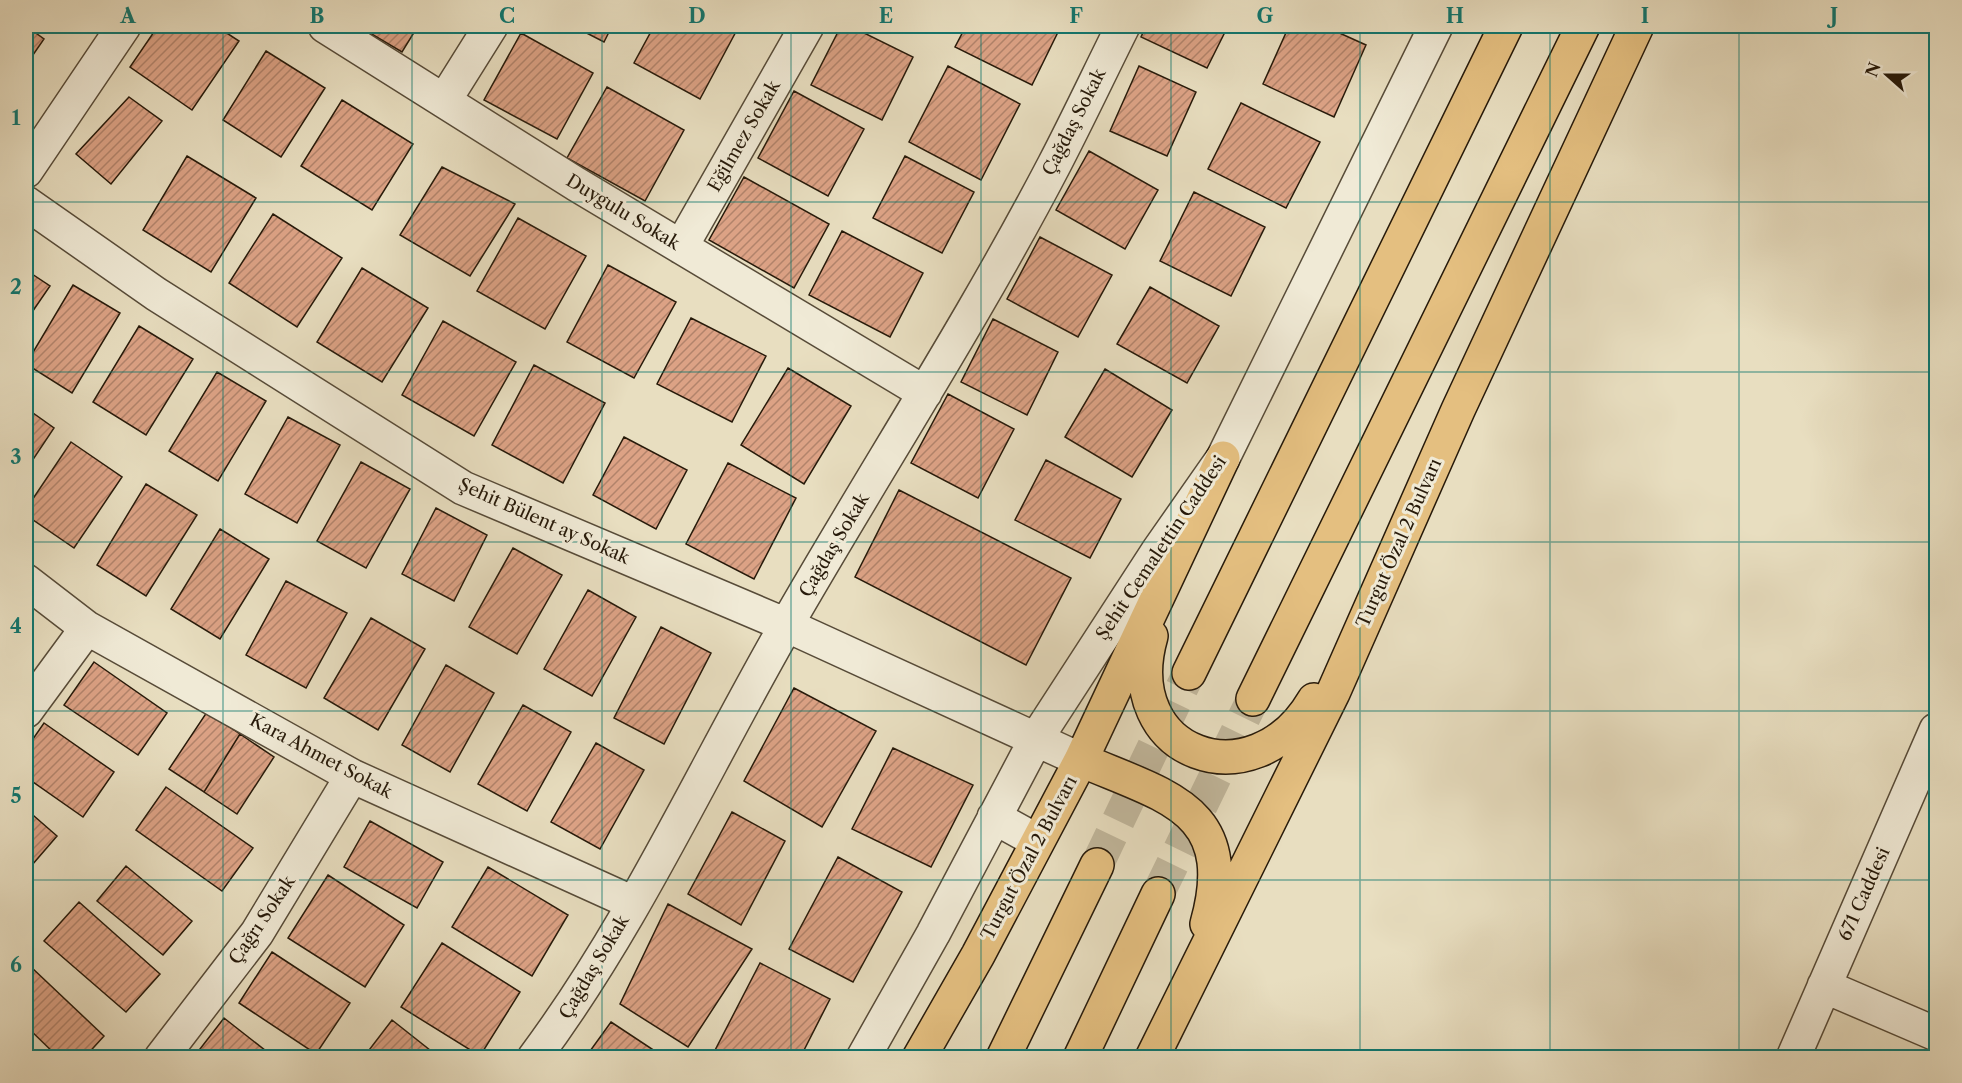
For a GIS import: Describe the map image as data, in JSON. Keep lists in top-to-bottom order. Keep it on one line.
{"streets":{"highway":["Turgut Özal 2 Bulvarı"],"street":["Çağdaş Sokak","Eğilmez Sokak","Duygulu Sokak","Şehit Bülent ay Sokak","Şehit Cemalettin Caddesi","Kara Ahmet Sokak","671 Caddesi","Çağrı Sokak"]},"crossings":[["Çağdaş Sokak","Duygulu Sokak"],["Çağdaş Sokak","Şehit Bülent ay Sokak"],["Çağdaş Sokak","Kara Ahmet Sokak"],["Eğilmez Sokak","Duygulu Sokak"],["Şehit Bülent ay Sokak","Turgut Özal 2 Bulvarı"],["Şehit Bülent ay Sokak","Şehit Cemalettin Caddesi"],["Turgut Özal 2 Bulvarı","Şehit Cemalettin Caddesi"],["Kara Ahmet Sokak","Çağrı Sokak"]],"north":"left","grid":{"columns":["A","B","C","D","E","F","G","H","I","J"],"rows":["1","2","3","4","5","6"]}}
